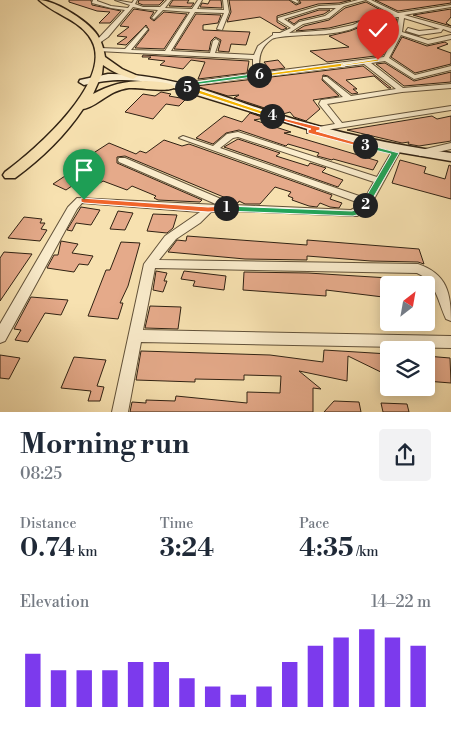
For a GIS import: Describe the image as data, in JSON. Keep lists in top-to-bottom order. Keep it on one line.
{"north":"top right","page":{"pins":["6","5","4","3","2","1"],"heading":["Morning run","08:25"],"stats":[["Distance","0.74 km"],["Time","3:24"],["Pace","4:35 /km"]],"chart":["Elevation","14–22 m"]}}
